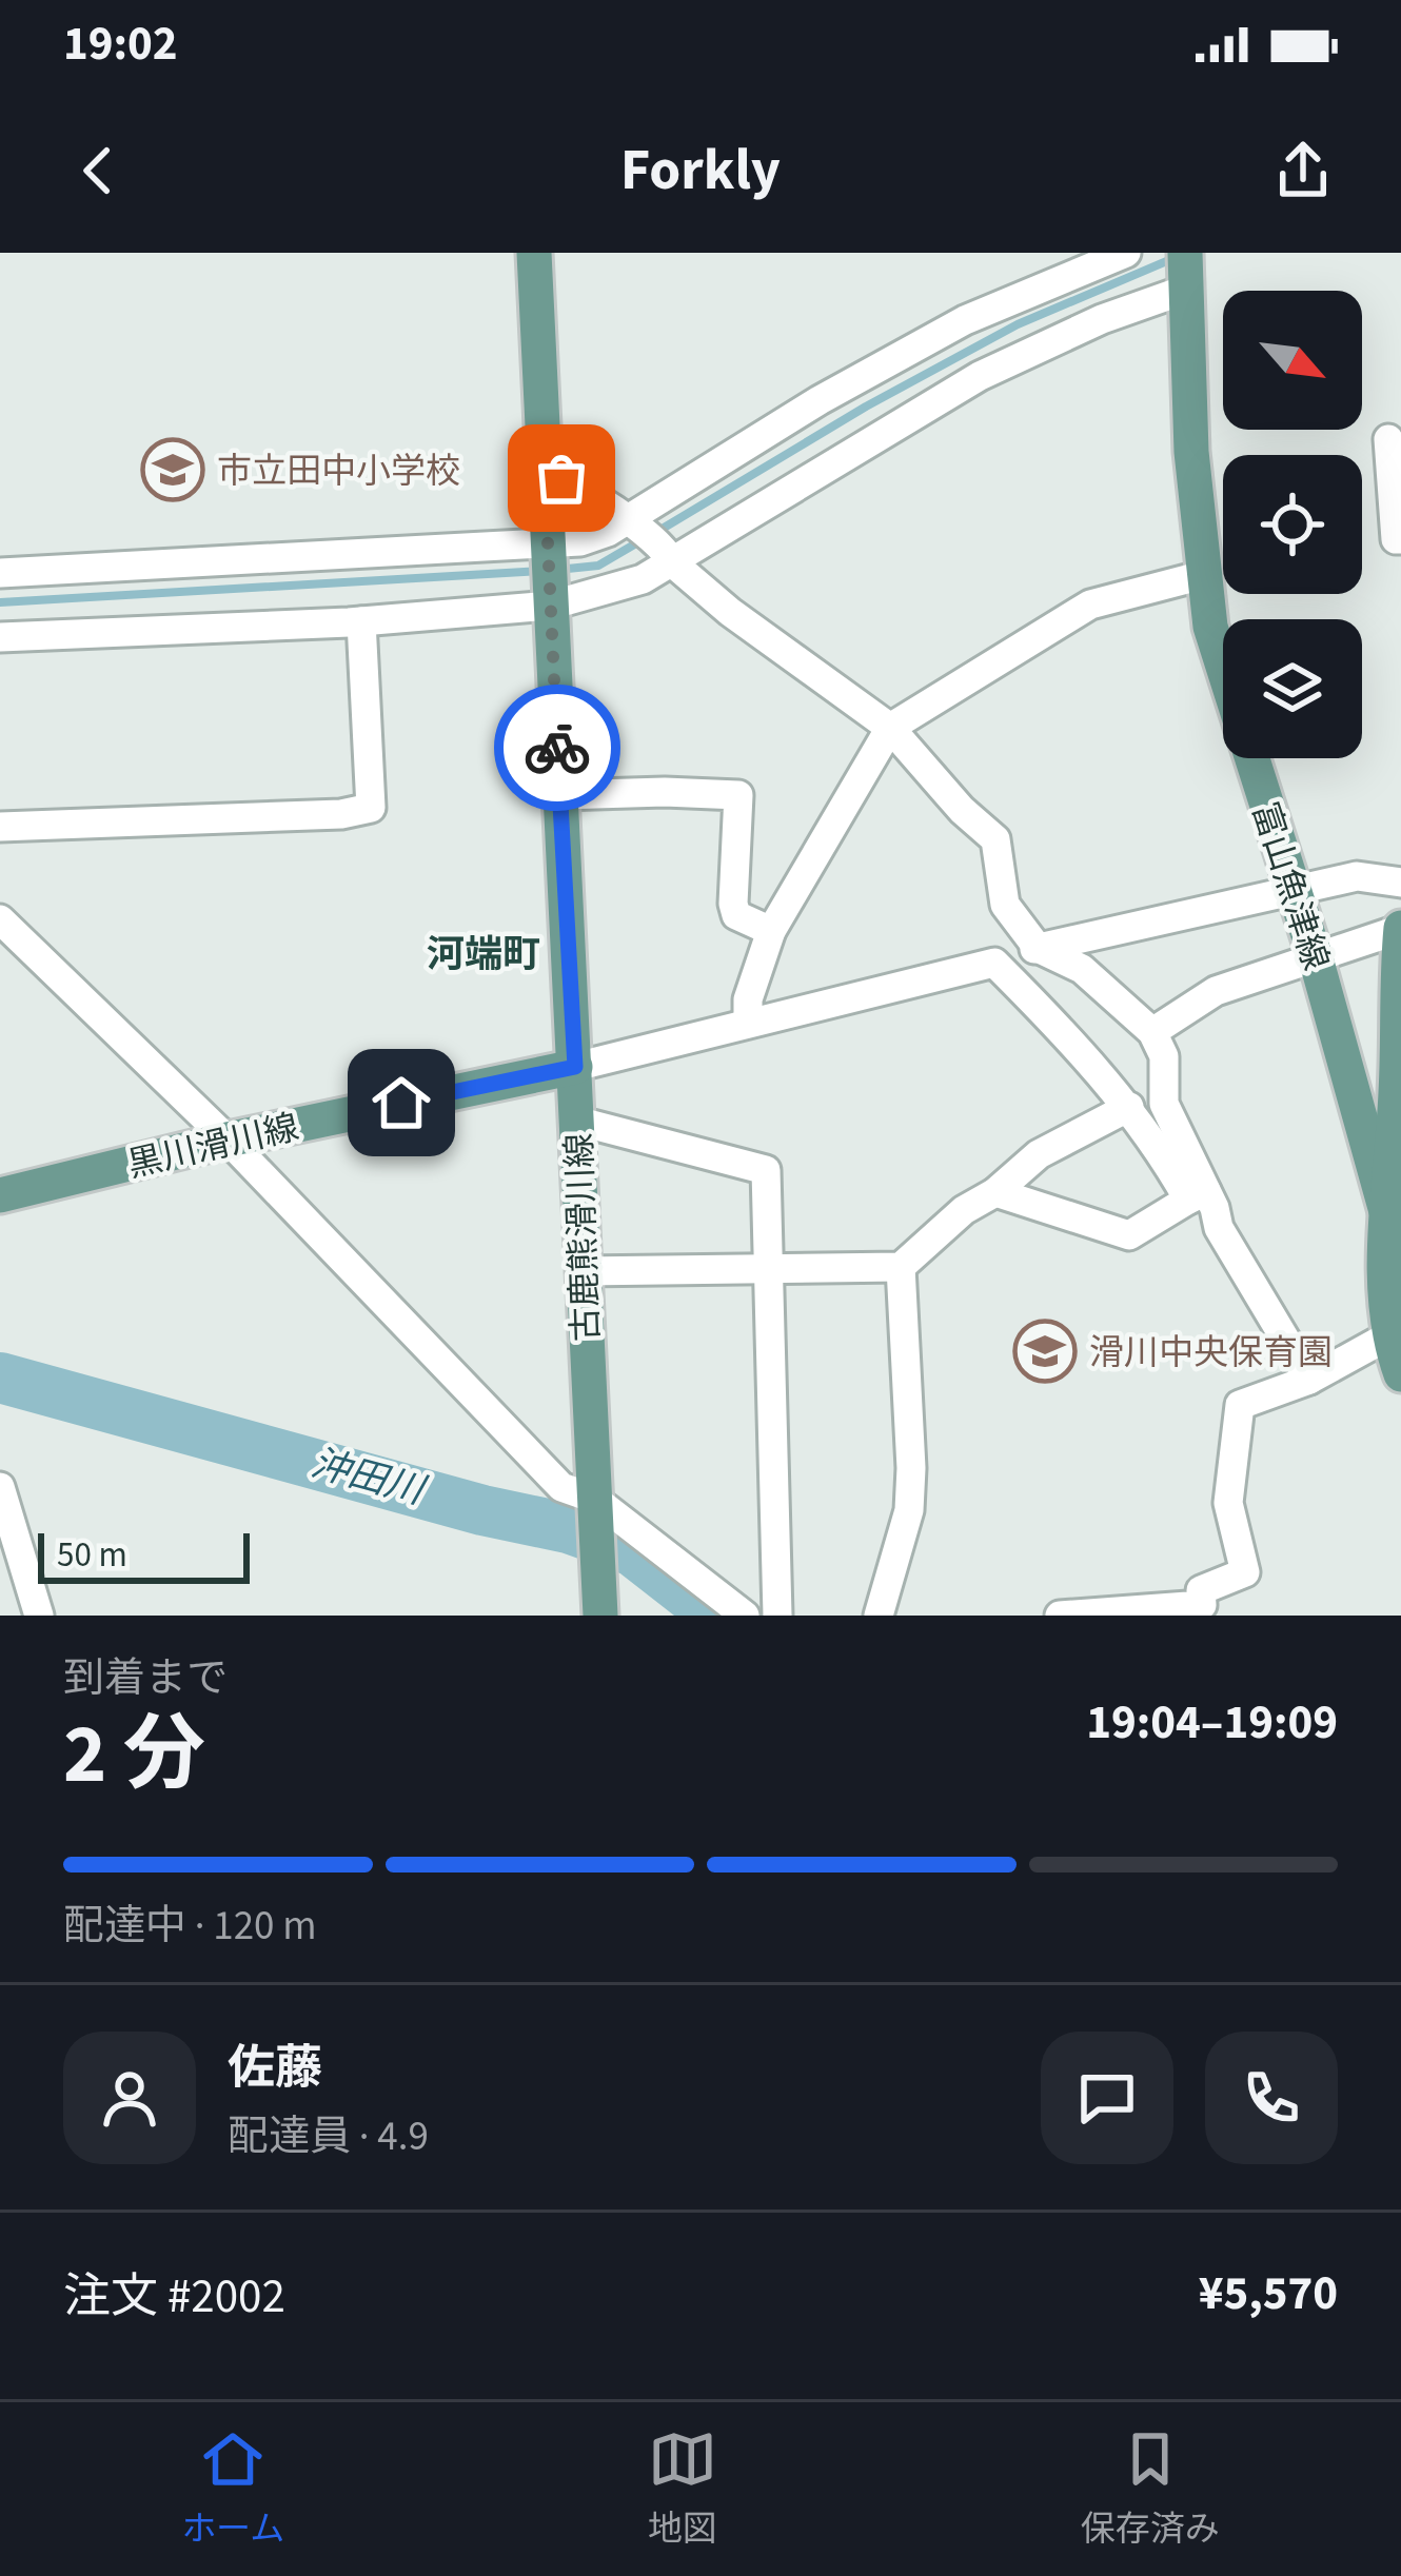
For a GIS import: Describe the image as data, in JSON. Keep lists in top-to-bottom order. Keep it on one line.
{"streets":{"main road":["富山魚津線","黒川滑川線","古鹿熊滑川線"]},"crossings":[["黒川滑川線","古鹿熊滑川線"]],"districts":["河端町"],"water":["沖田川"],"places":{"school or university":["市立田中小学校","滑川中央保育園"]},"scale_bar":"50 m","north":"bottom right","page":{"status":"19:02","header":"Forkly","scale":"50 m","heading":["2 分","到着まで","19:04–19:09"],"panel":["佐藤","配達員 · 4.9","注文 #2002","¥5,570"],"bar":"配達中 · 120 m","tabs":["ホーム","地図","保存済み"]}}
